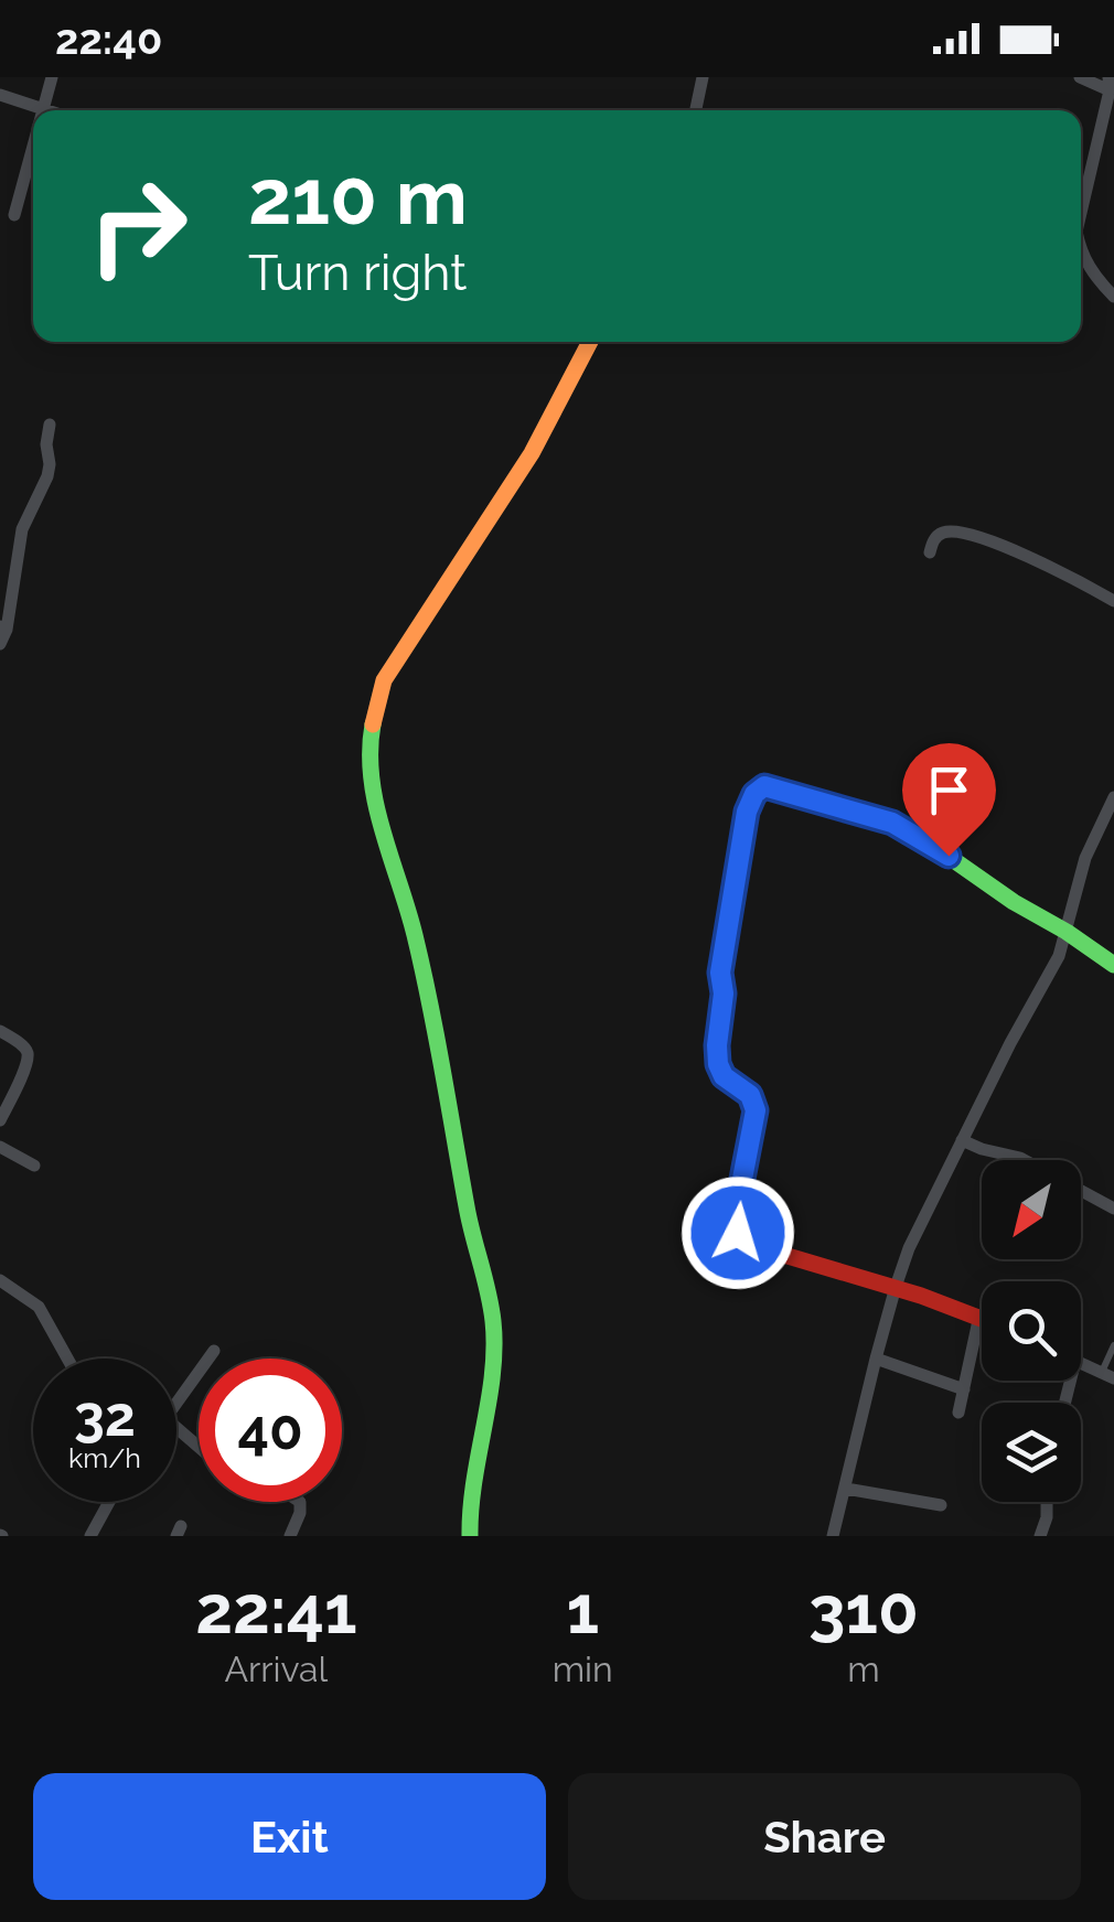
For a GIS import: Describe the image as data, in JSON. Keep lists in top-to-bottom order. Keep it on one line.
{"north":"bottom left","page":{"status":"22:40","turn":["210 m","Turn right"],"speed":"32 km/h","limit":"40","eta":["22:41","Arrival","1","min","310","m"],"buttons":["Exit","Share"]}}
